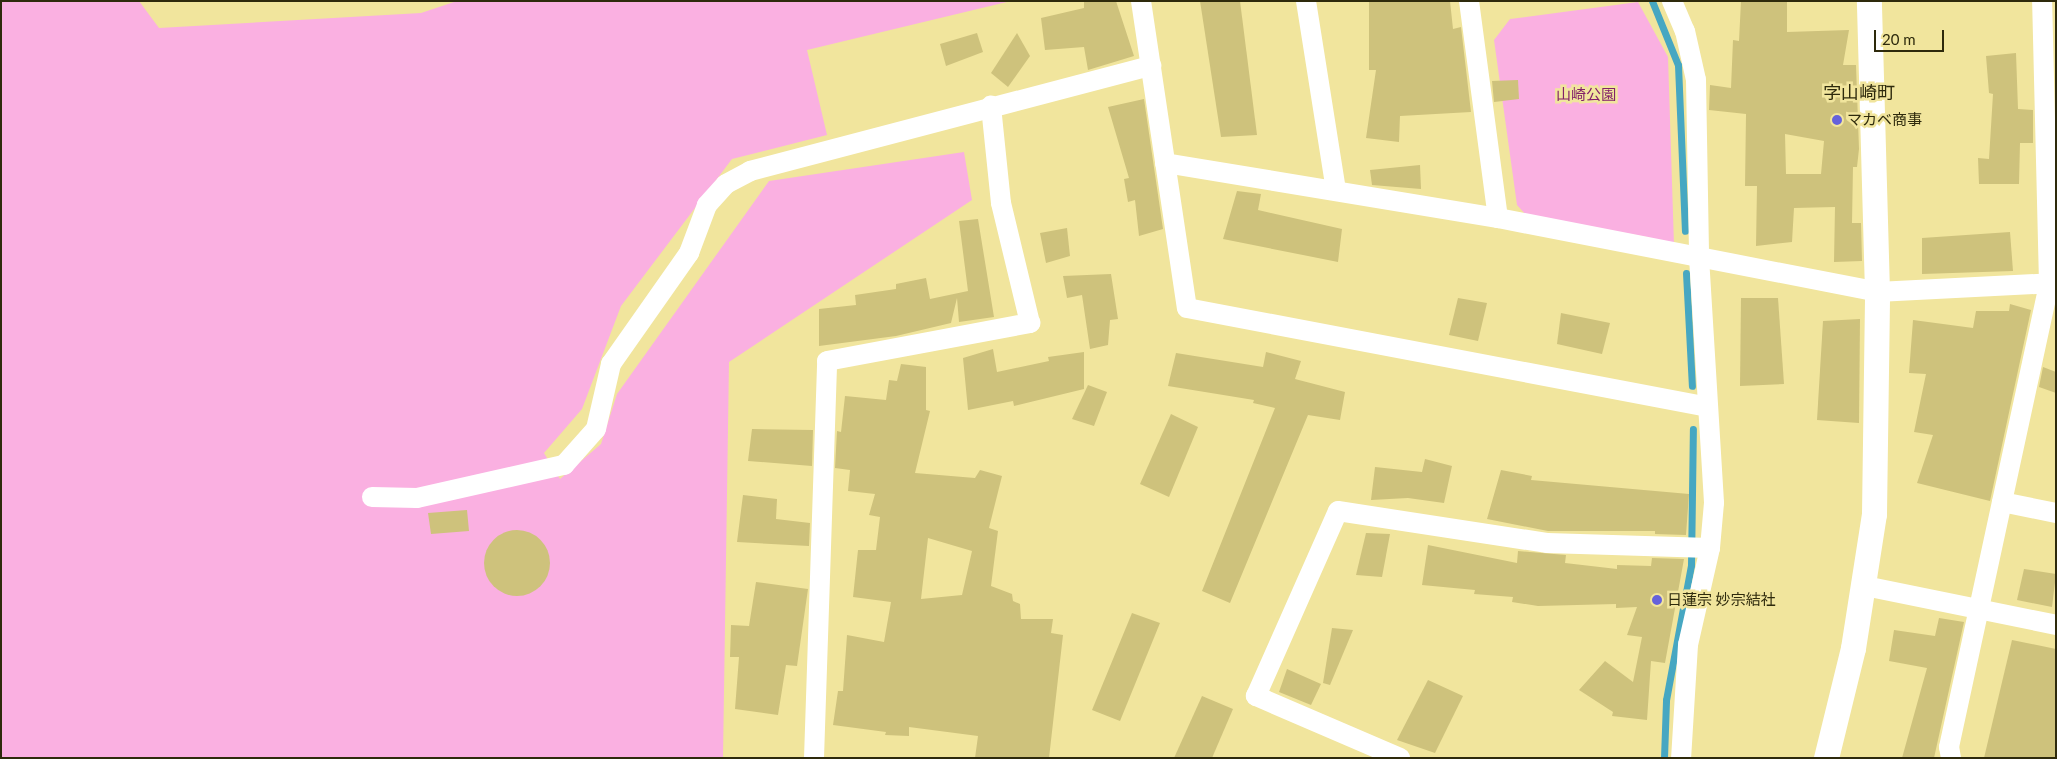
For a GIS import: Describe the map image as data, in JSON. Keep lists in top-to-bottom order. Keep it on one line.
{"districts":["字山崎町"],"parks":["山崎公園"],"places":["マカベ商事","日蓮宗 妙宗結社"],"scale_bar":"20 m"}
